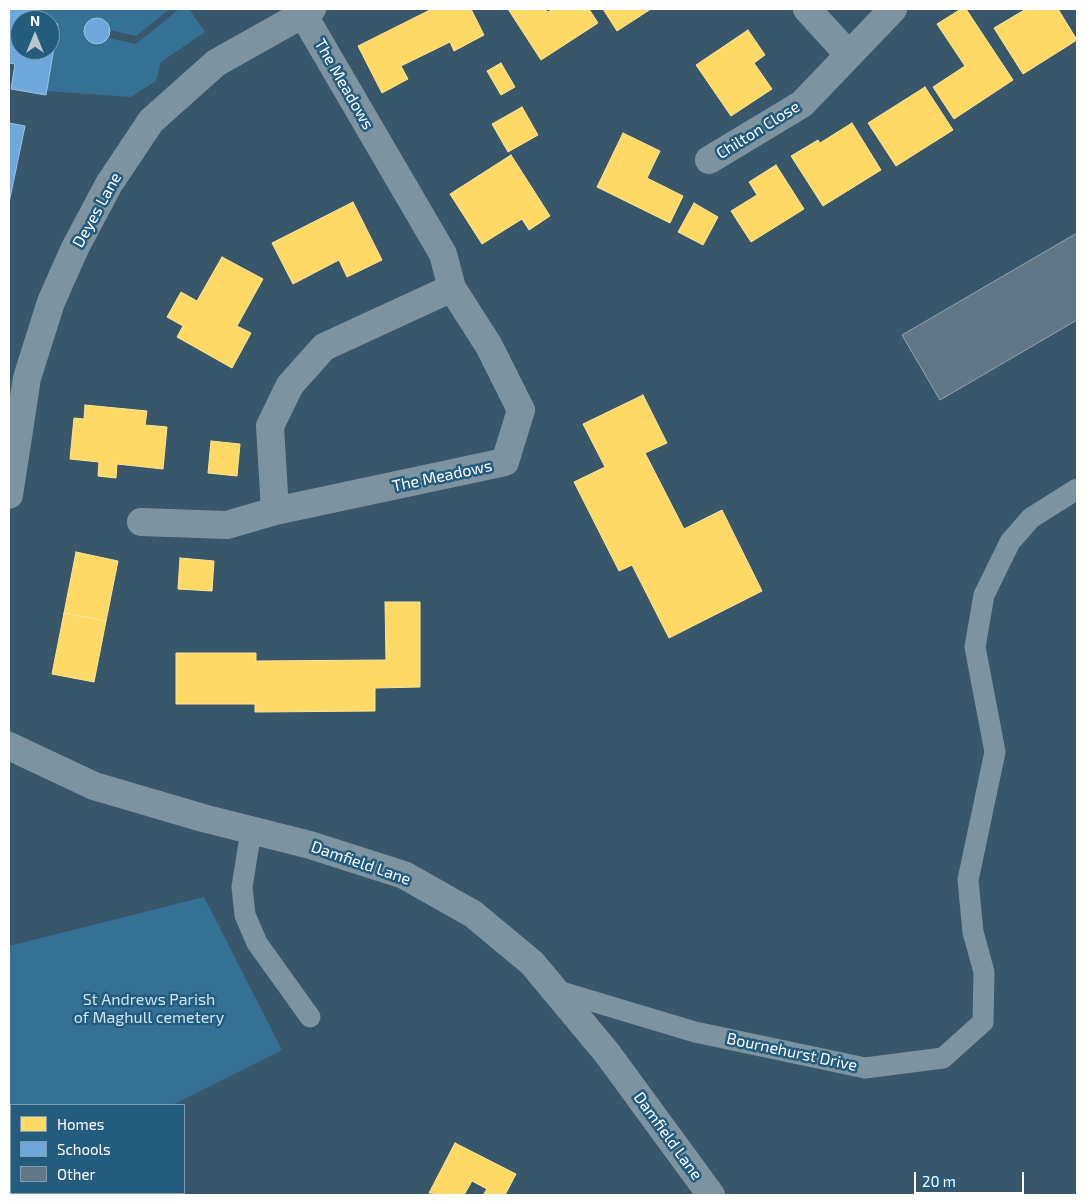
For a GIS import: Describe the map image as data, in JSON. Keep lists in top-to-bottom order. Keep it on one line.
{"streets":{"street":["The Meadows","Chilton Close","Deyes Lane","Damfield Lane"],"lane":["Bournehurst Drive"]},"crossings":[["The Meadows","Deyes Lane"],["Damfield Lane","Bournehurst Drive"]],"parks":["St Andrews Parish of Maghull cemetery"],"legend":["Homes","Schools","Other"],"scale_bar":"20 m","north":"top"}
